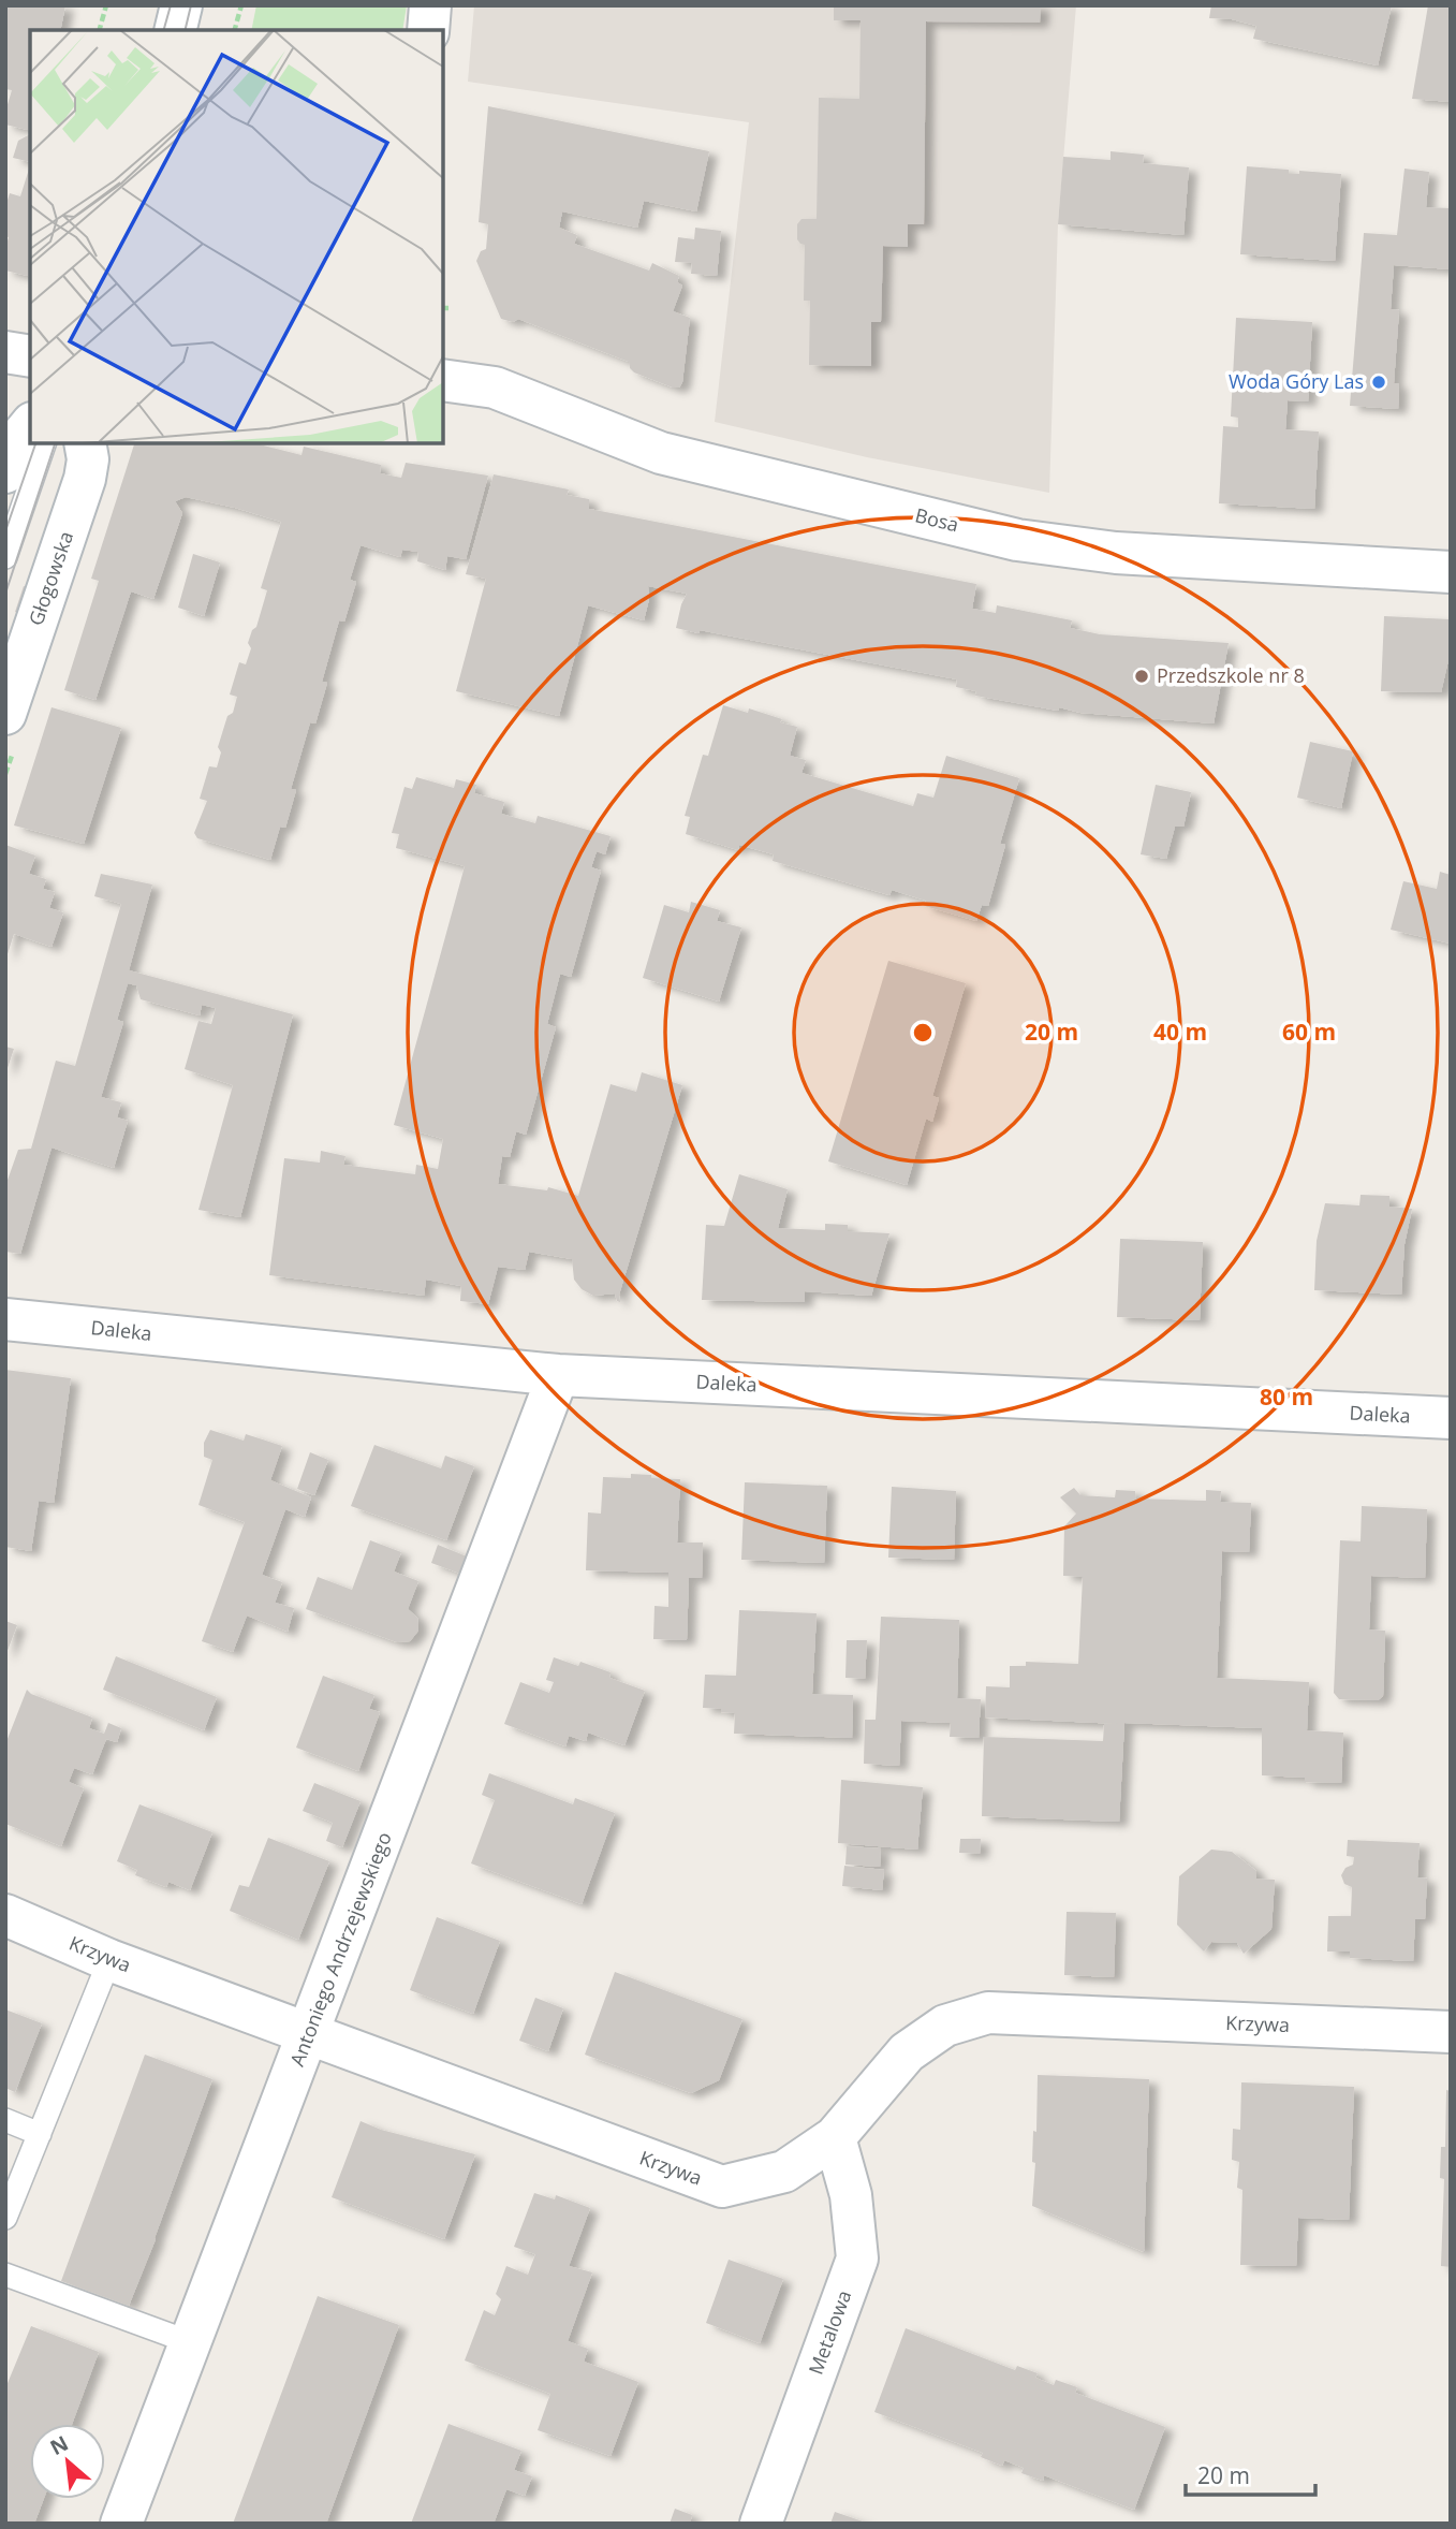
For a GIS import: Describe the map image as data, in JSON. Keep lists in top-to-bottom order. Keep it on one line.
{"streets":{"street":["Bosa","Głogowska","Daleka","Antoniego Andrzejewskiego","Krzywa","Metalowa"]},"crossings":[["Daleka","Antoniego Andrzejewskiego"],["Antoniego Andrzejewskiego","Krzywa"],["Krzywa","Metalowa"]],"places":["Woda Góry Las","Przedszkole nr 8"],"scale_bar":"20 m","north":"top left","rings":["20 m","40 m","60 m","80 m"]}
